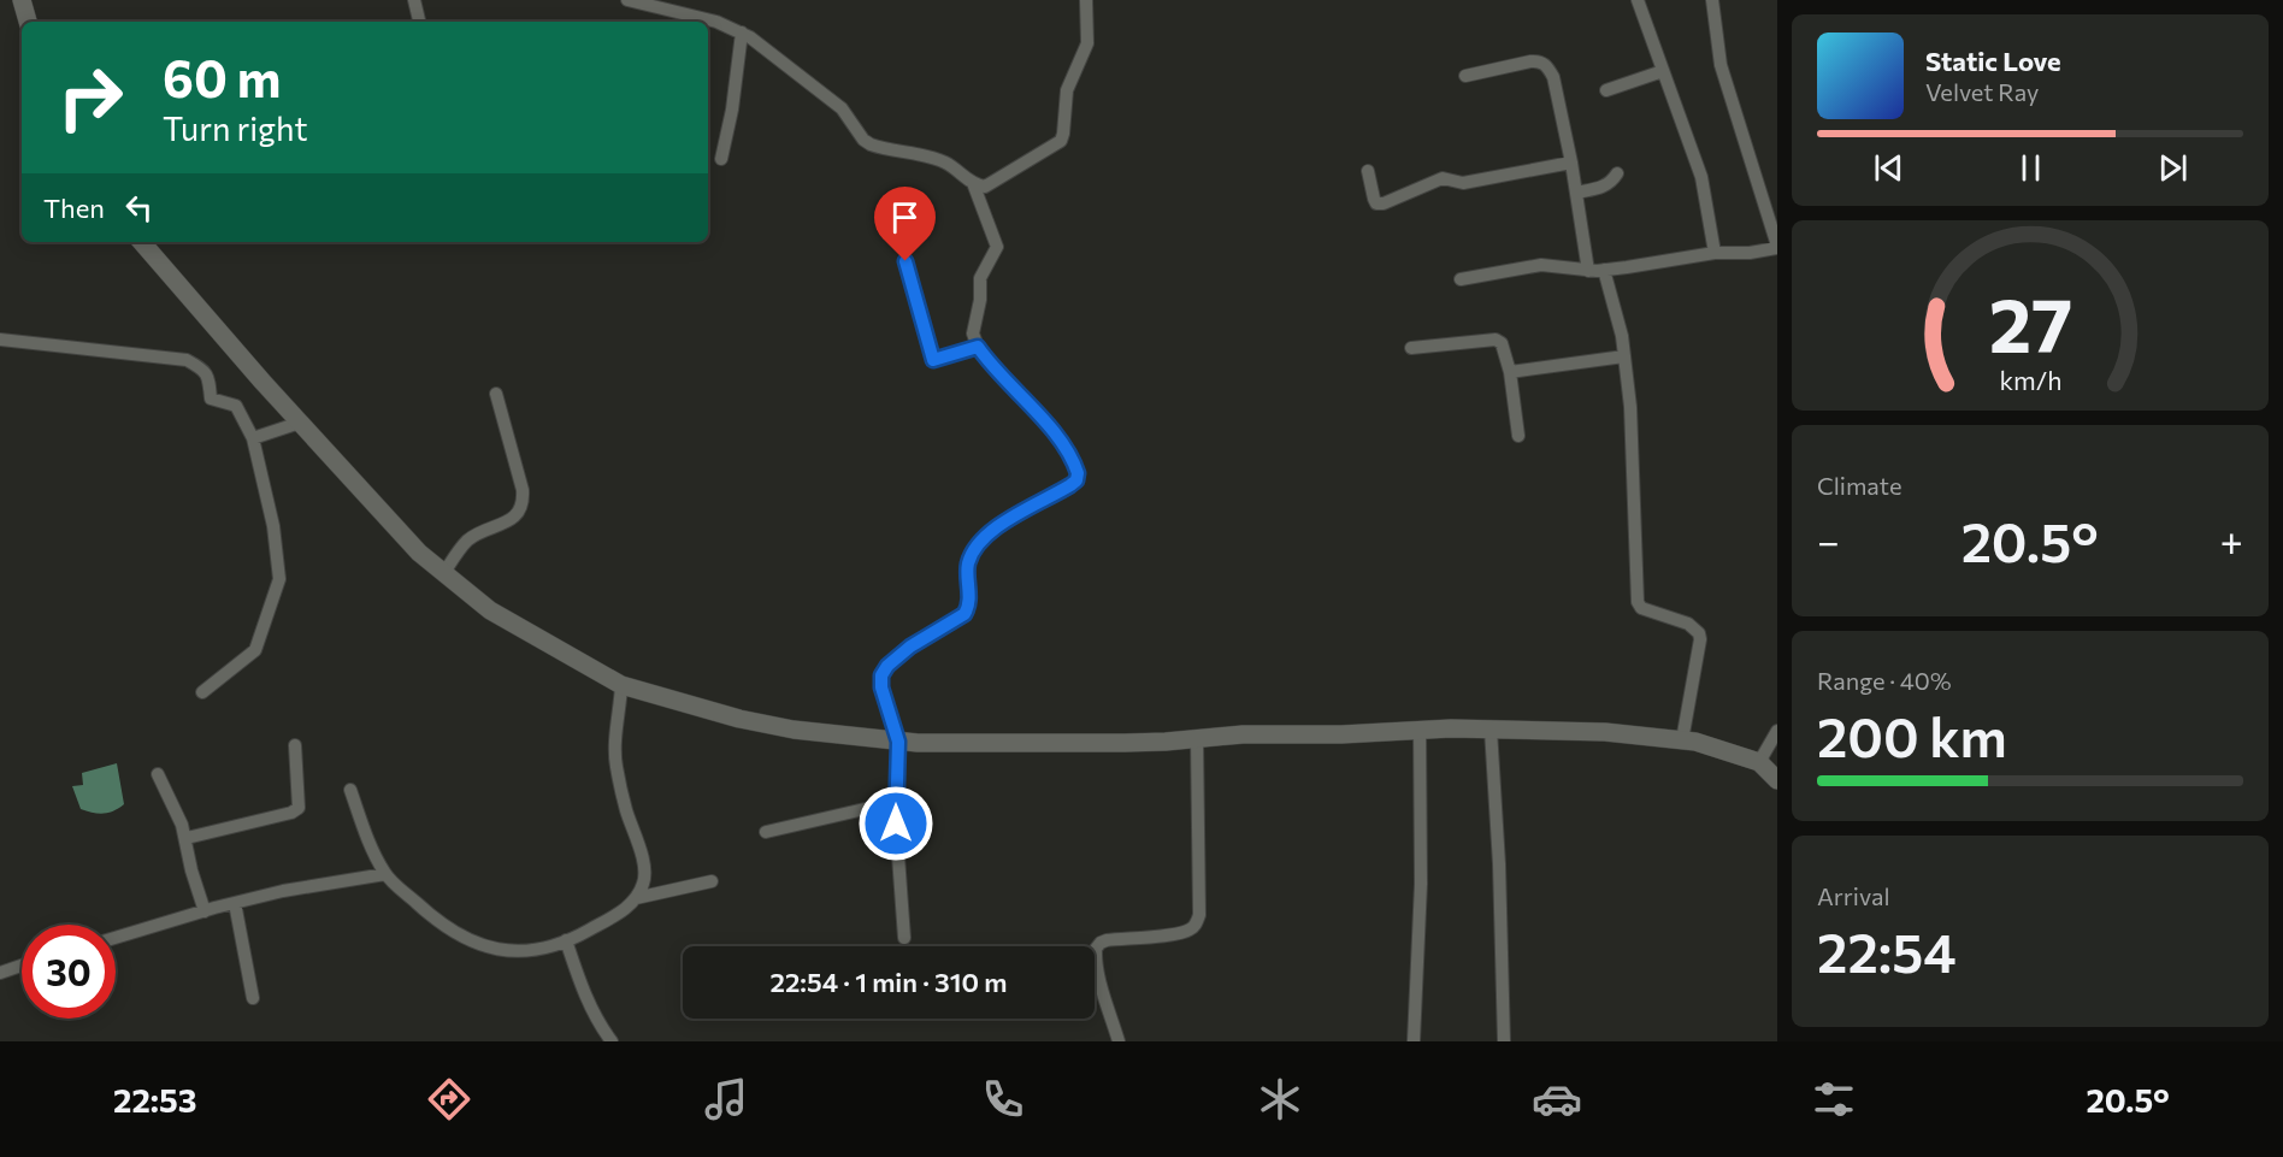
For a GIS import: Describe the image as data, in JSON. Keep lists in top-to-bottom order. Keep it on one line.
{"page":{"turn":["60 m","Turn right"],"song":["Static Love","Velvet Ray"],"then":"Then","tile":["Climate",["Range · 40%","200 km"],["Arrival","22:54"]],"heat":["−","20.5°","+"],"limit":"30","trip":"22:54 · 1 min · 310 m","tabs":["22:53","20.5°"],"gauge":["27","km/h"]}}
